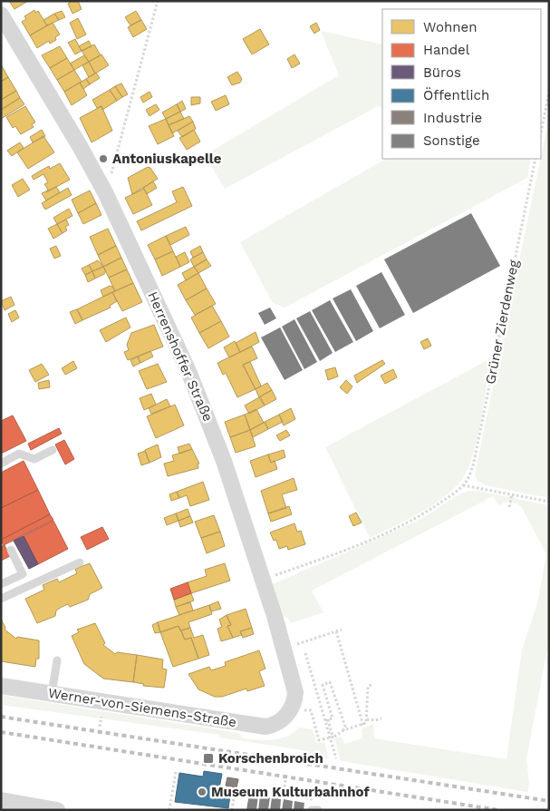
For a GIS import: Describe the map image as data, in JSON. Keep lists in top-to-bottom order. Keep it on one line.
{"streets":{"street":["Herrenshoffer Straße","Werner-von-Siemens-Straße"],"path":["Grüner Zierdenweg"]},"crossings":[["Herrenshoffer Straße","Werner-von-Siemens-Straße"]],"places":{"other":["Antoniuskapelle","Museum Kulturbahnhof"],"transit":["Korschenbroich"]},"legend":["Wohnen","Handel","Büros","Öffentlich","Industrie","Sonstige"]}
